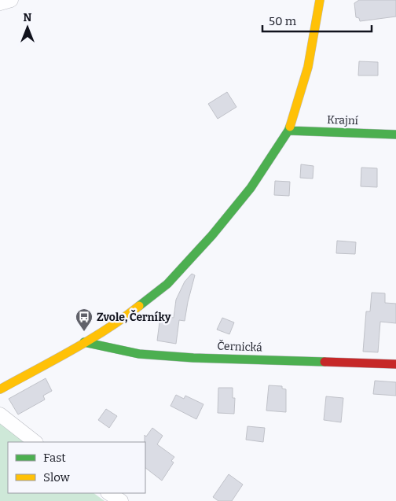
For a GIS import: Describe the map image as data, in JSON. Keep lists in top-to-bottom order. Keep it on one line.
{"streets":{"street":["Krajní","Černická"]},"places":{"bus stop":["Zvole, Černíky"]},"legend":["Fast","Slow"],"scale_bar":"50 m","north":"top"}
